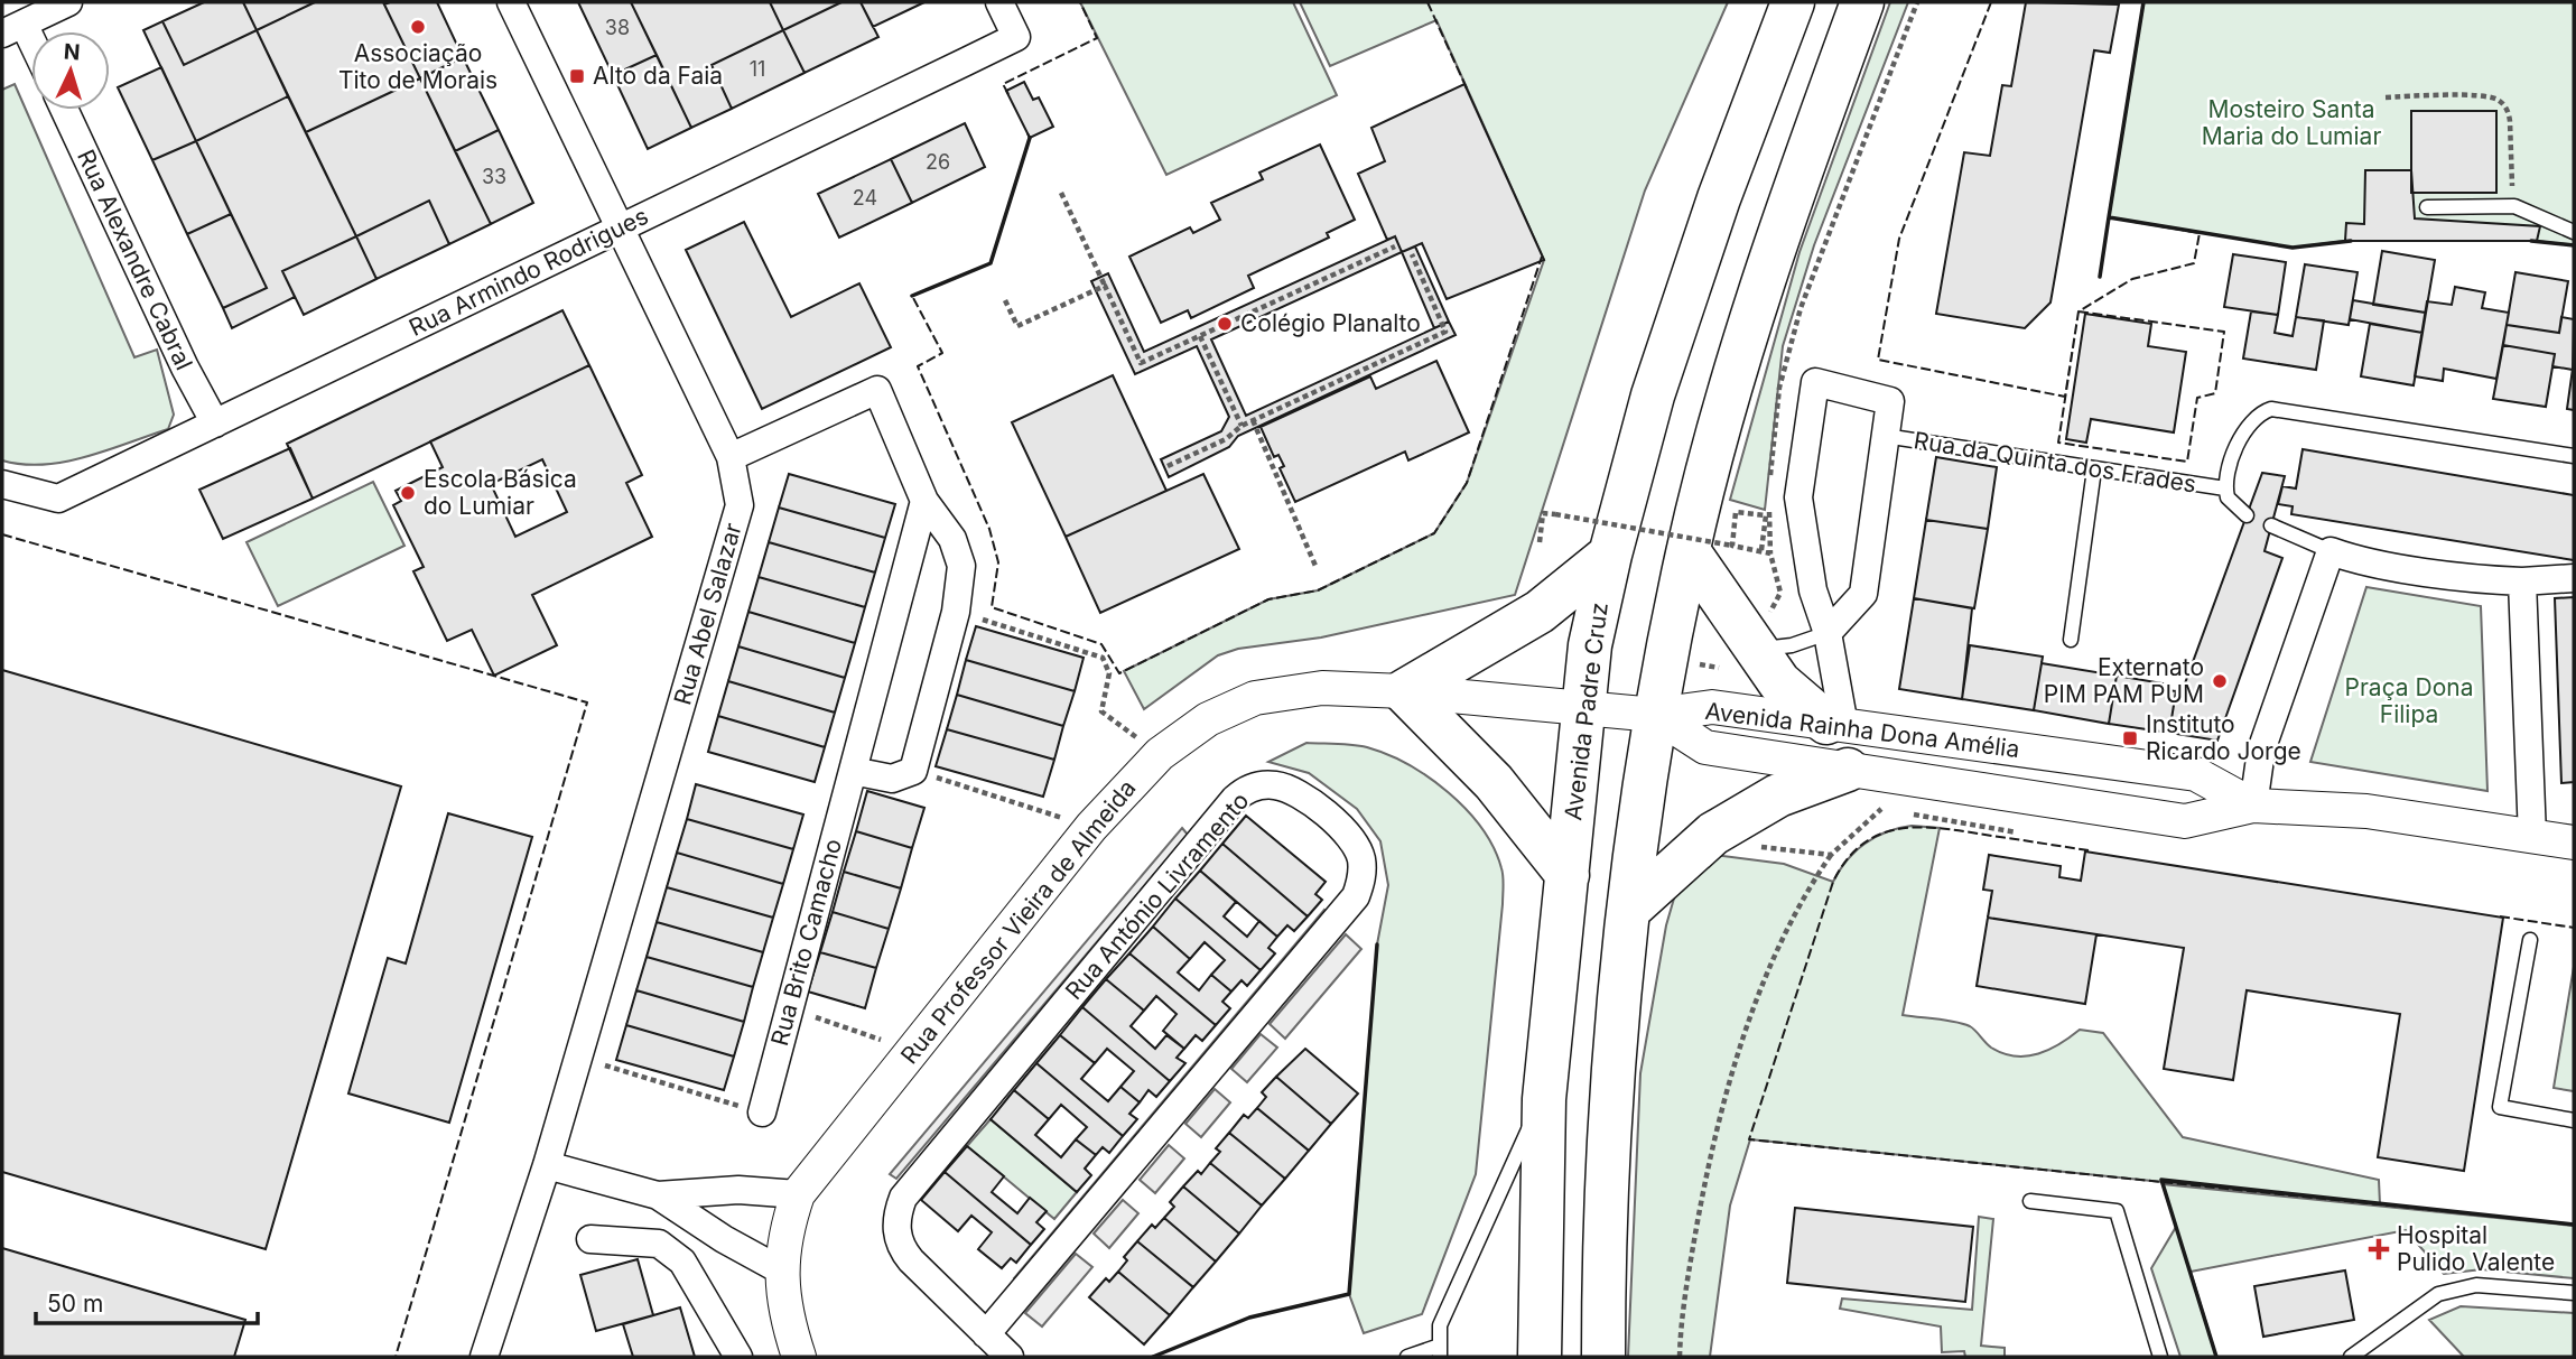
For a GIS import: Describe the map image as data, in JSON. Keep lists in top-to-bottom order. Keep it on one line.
{"streets":{"highway":["Avenida Padre Cruz"],"street":["Rua Alexandre Cabral","Rua Armindo Rodrigues","Rua Abel Salazar","Avenida Rainha Dona Amélia","Rua António Livramento","Rua Professor Vieira de Almeida","Rua Brito Camacho"],"lane":["Rua da Quinta dos Frades"]},"crossings":[["Rua Alexandre Cabral","Rua Armindo Rodrigues"],["Rua Armindo Rodrigues","Rua Abel Salazar"],["Avenida Padre Cruz","Rua Professor Vieira de Almeida"],["Avenida Rainha Dona Amélia","Rua Professor Vieira de Almeida"]],"parks":["Mosteiro Santa Maria do Lumiar","Praça Dona Filipa"],"places":{"other":["Associação Tito de Morais","Colégio Planalto","Escola Básica do Lumiar","Externato PIM PAM PUM"],"transit":["Alto da Faia","Instituto Ricardo Jorge"],"health":["Hospital Pulido Valente"]},"house_numbers":["38","11","26","33","24"],"scale_bar":"50 m","north":"top"}
